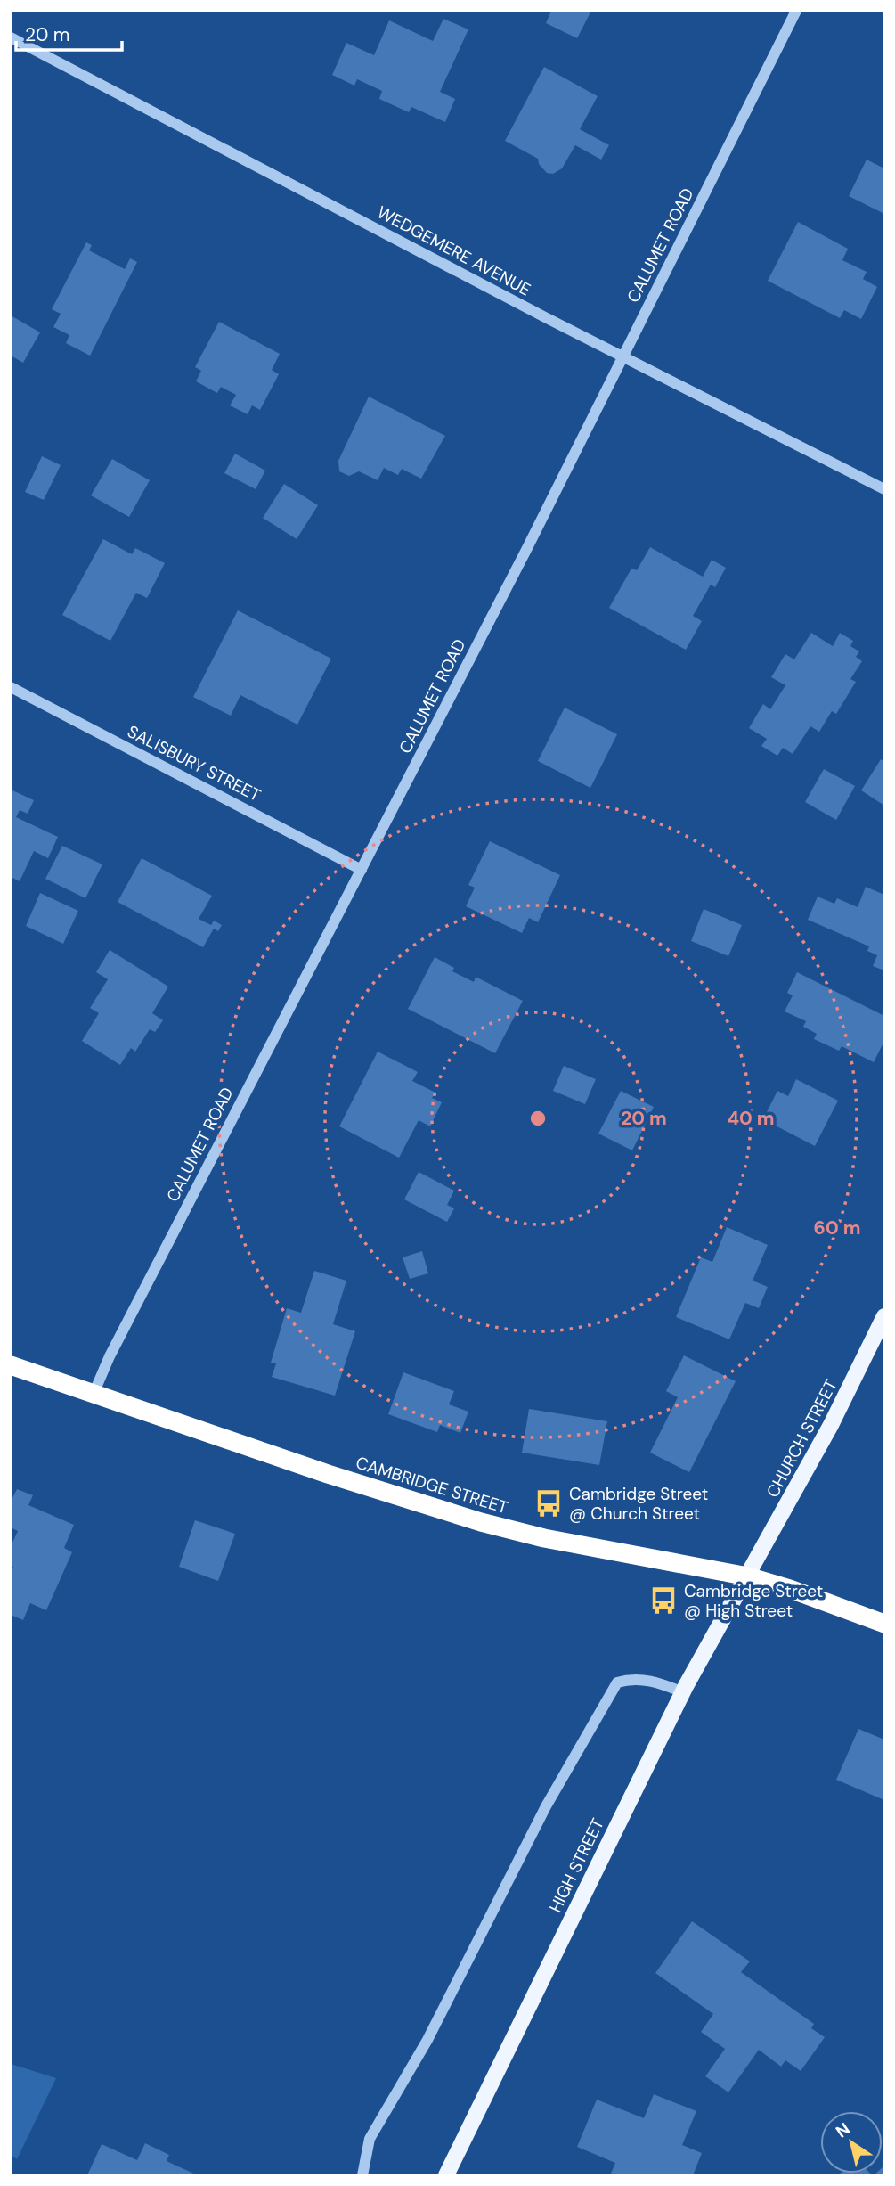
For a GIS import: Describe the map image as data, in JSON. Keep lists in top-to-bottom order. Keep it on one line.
{"streets":{"highway":["CAMBRIDGE STREET"],"main road":["CHURCH STREET","HIGH STREET"],"street":["CALUMET ROAD","WEDGEMERE AVENUE","SALISBURY STREET"]},"crossings":[["CALUMET ROAD","WEDGEMERE AVENUE"],["CALUMET ROAD","SALISBURY STREET"],["CALUMET ROAD","CAMBRIDGE STREET"],["CHURCH STREET","CAMBRIDGE STREET"],["CHURCH STREET","HIGH STREET"],["CAMBRIDGE STREET","HIGH STREET"]],"places":{"bus stop":["Cambridge Street @ Church Street","Cambridge Street @ High Street"]},"scale_bar":"20 m","north":"top left","rings":["20 m","40 m","60 m"]}
